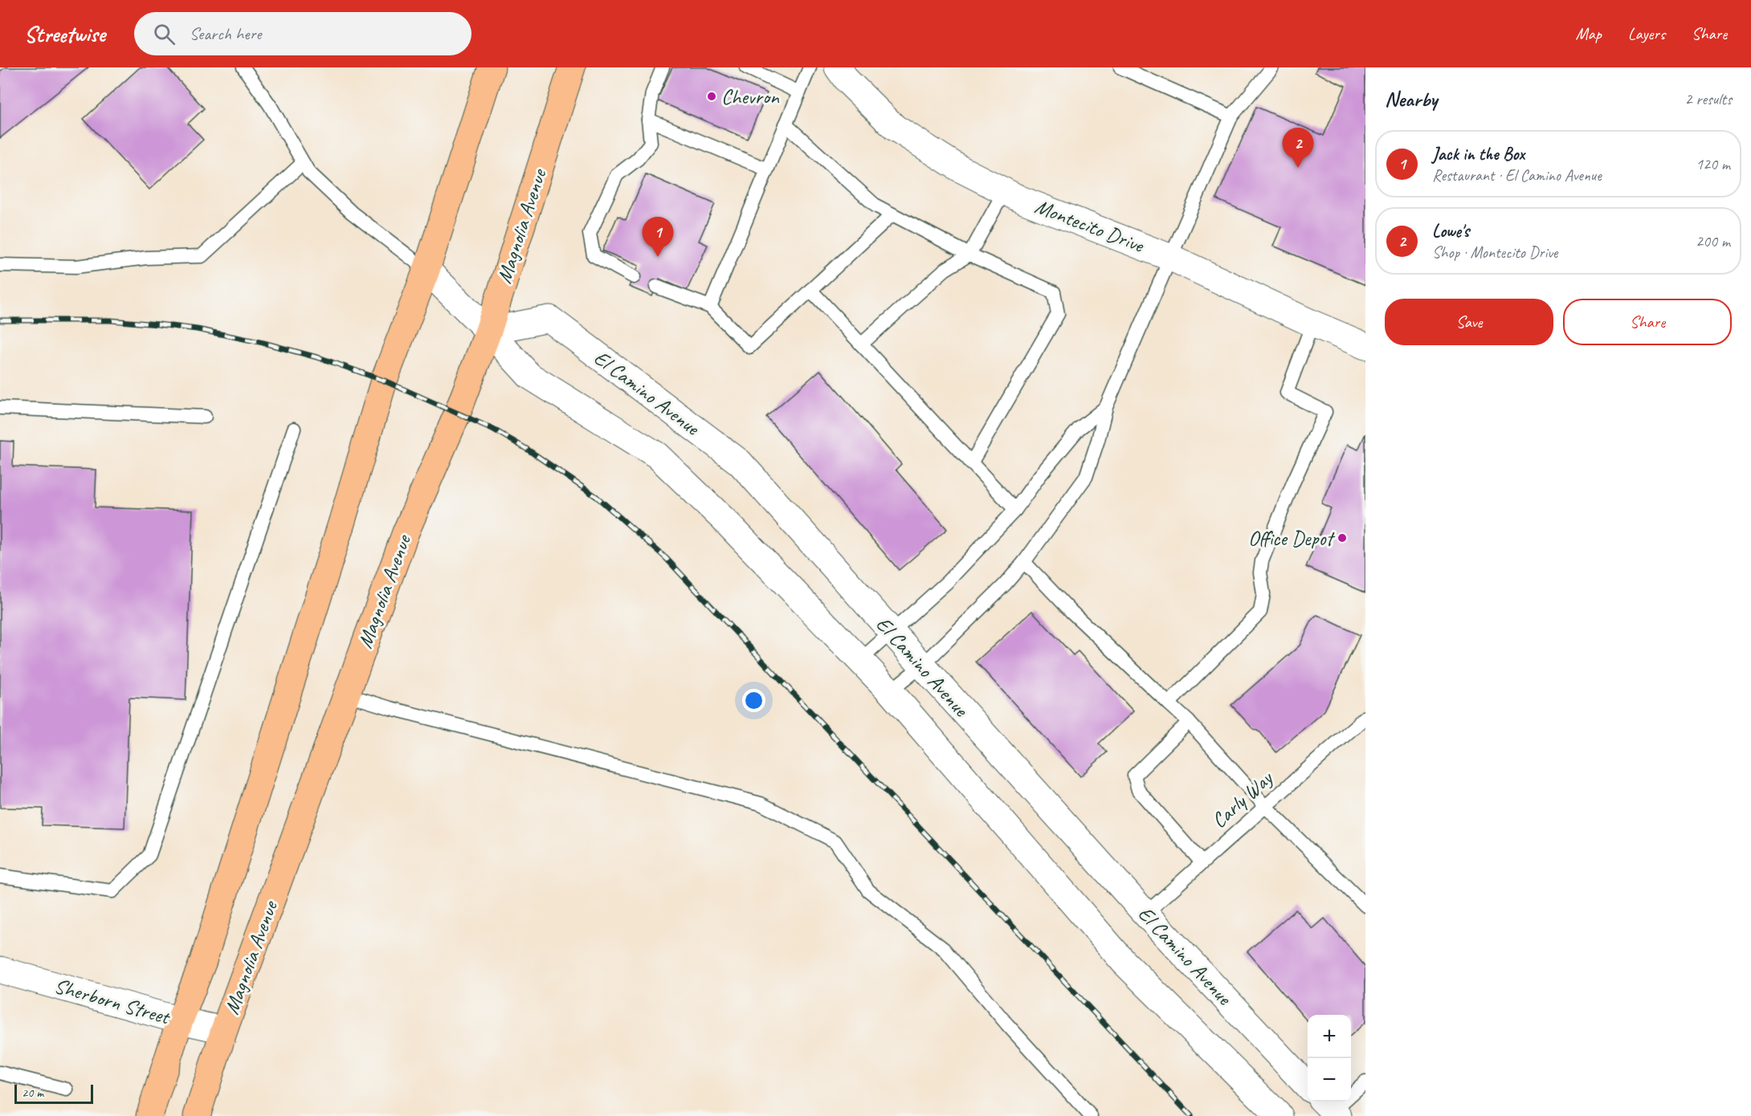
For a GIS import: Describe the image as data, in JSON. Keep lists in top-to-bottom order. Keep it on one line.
{"streets":{"main road":["Magnolia Avenue"],"street":["Montecito Drive","El Camino Avenue","Sherborn Street"],"lane":["Carly Way"]},"crossings":[["Magnolia Avenue","El Camino Avenue"],["Magnolia Avenue","Sherborn Street"],["El Camino Avenue","Carly Way"]],"places":["Chevron","Office Depot"],"scale_bar":"20 m","page":{"header":"Streetwise","search":"Search here","nav":["Map","Layers","Share"],"heading":["Nearby","2 results"],"pins":["2","1"],"list":[{"mark":"1","name":"Jack in the Box","note":"Restaurant · El Camino Avenue","value":"120 m"},{"mark":"2","name":"Lowe's","note":"Shop · Montecito Drive","value":"200 m"}],"buttons":["Save","Share"],"map_buttons":["+","−"],"scale":"20 m"}}
